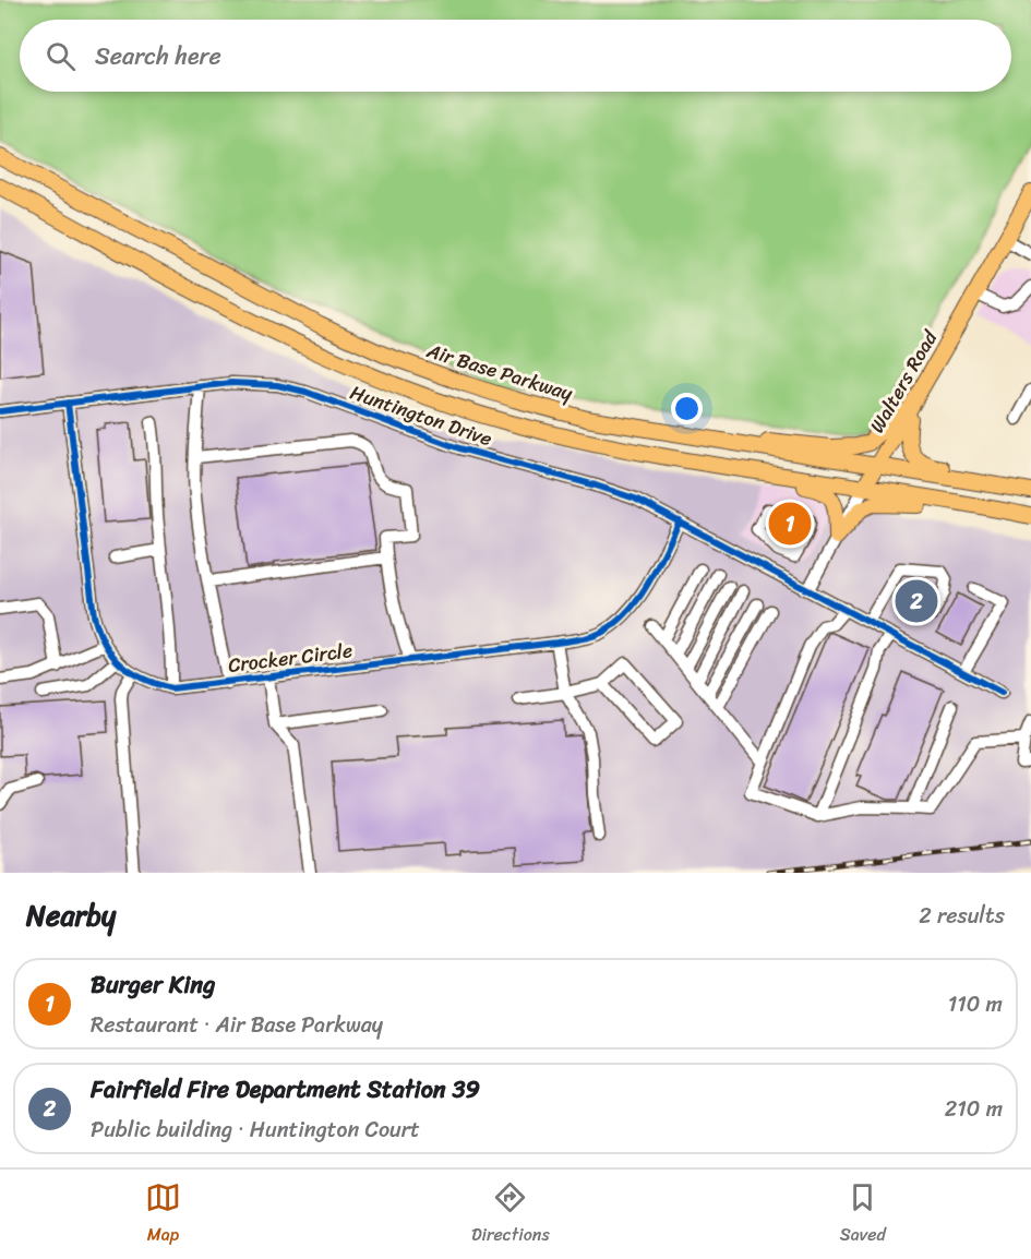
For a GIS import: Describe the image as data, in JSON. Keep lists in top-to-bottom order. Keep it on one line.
{"streets":{"main road":["Air Base Parkway","Walters Road"],"street":["Huntington Drive","Crocker Circle"]},"crossings":[["Air Base Parkway","Walters Road"],["Walters Road","Huntington Drive"],["Huntington Drive","Crocker Circle"]],"page":{"search":"Search here","pins":["1","2"],"heading":["Nearby","2 results"],"list":[{"mark":"1","name":"Burger King","note":"Restaurant · Air Base Parkway","value":"110 m"},{"mark":"2","name":"Fairfield Fire Department Station 39","note":"Public building · Huntington Court","value":"210 m"}],"nav":["Map","Directions","Saved"]}}
